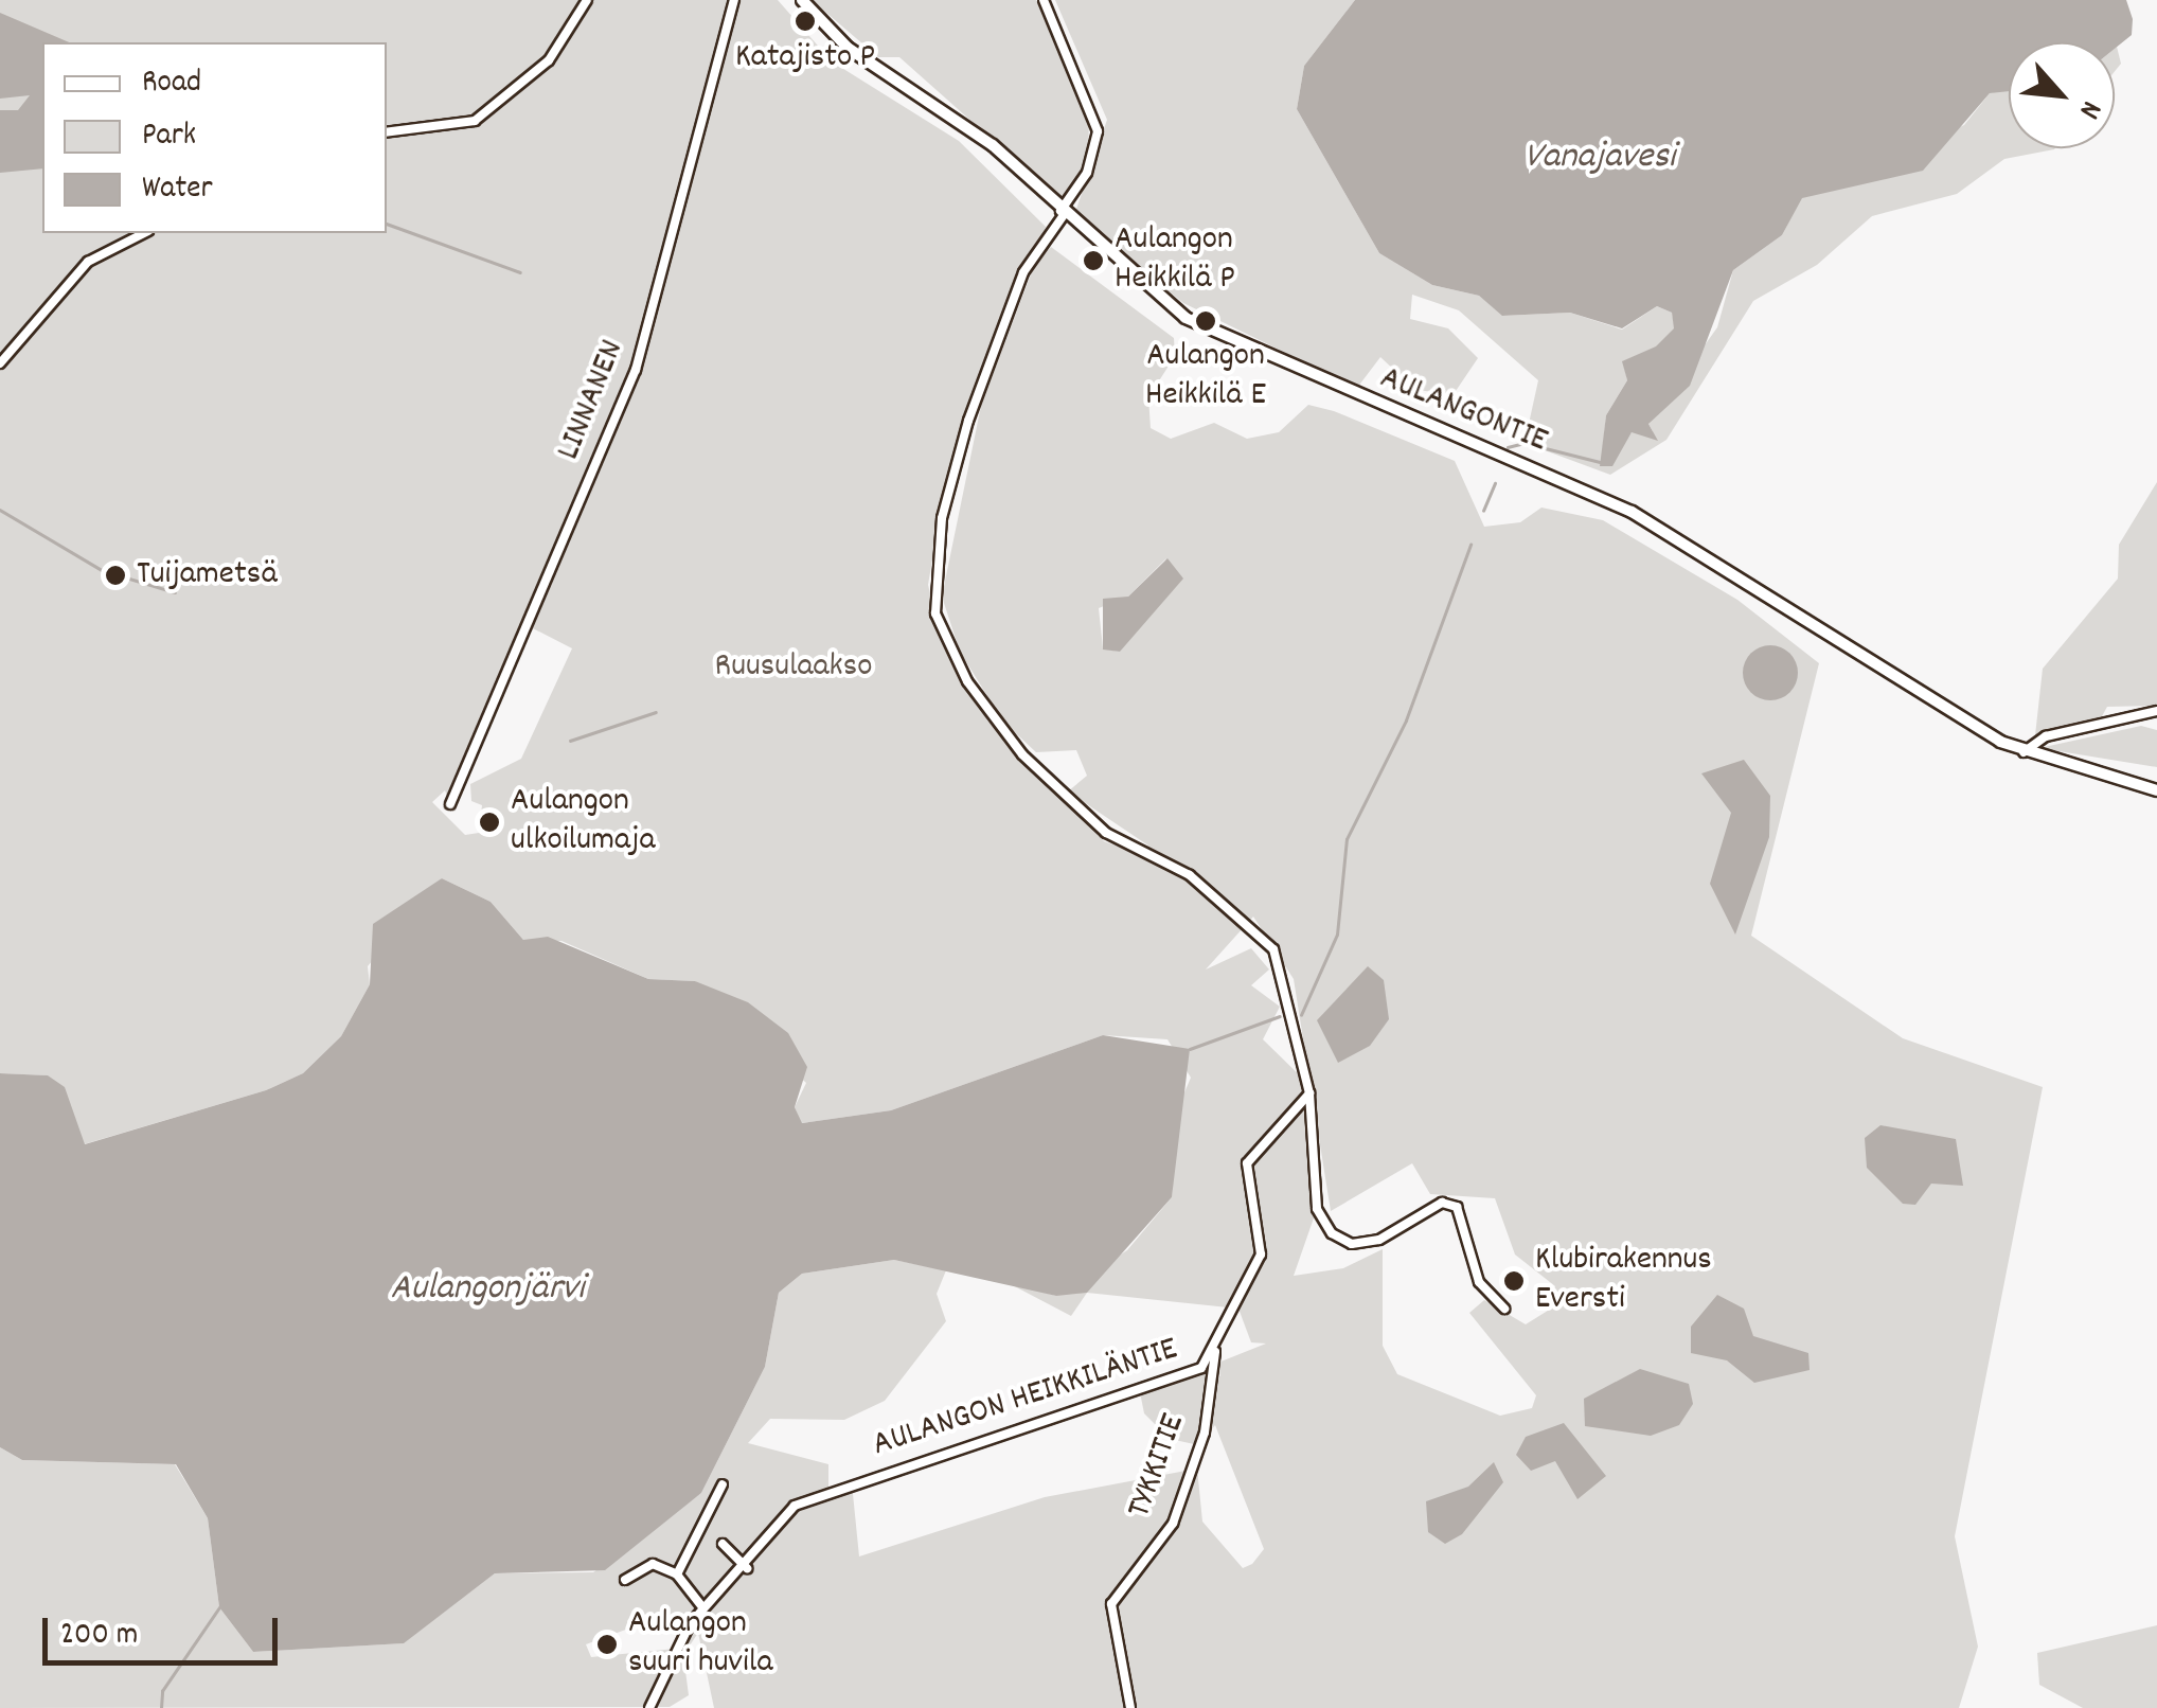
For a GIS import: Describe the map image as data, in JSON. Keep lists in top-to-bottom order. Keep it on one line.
{"streets":{"street":["LINNANEN","AULANGONTIE","AULANGON HEIKKILÄNTIE","TYKKITIE"]},"crossings":[["AULANGON HEIKKILÄNTIE","TYKKITIE"]],"water":["Vanajavesi","Aulangonjärvi"],"parks":["Ruusulaakso"],"places":["Katajisto P","Aulangon Heikkilä P","Aulangon Heikkilä E","Tuijametsä","Aulangon ulkoilumaja","Klubirakennus Eversti","Aulangon suuri huvila"],"legend":["Road","Park","Water"],"scale_bar":"200 m","north":"bottom right"}
